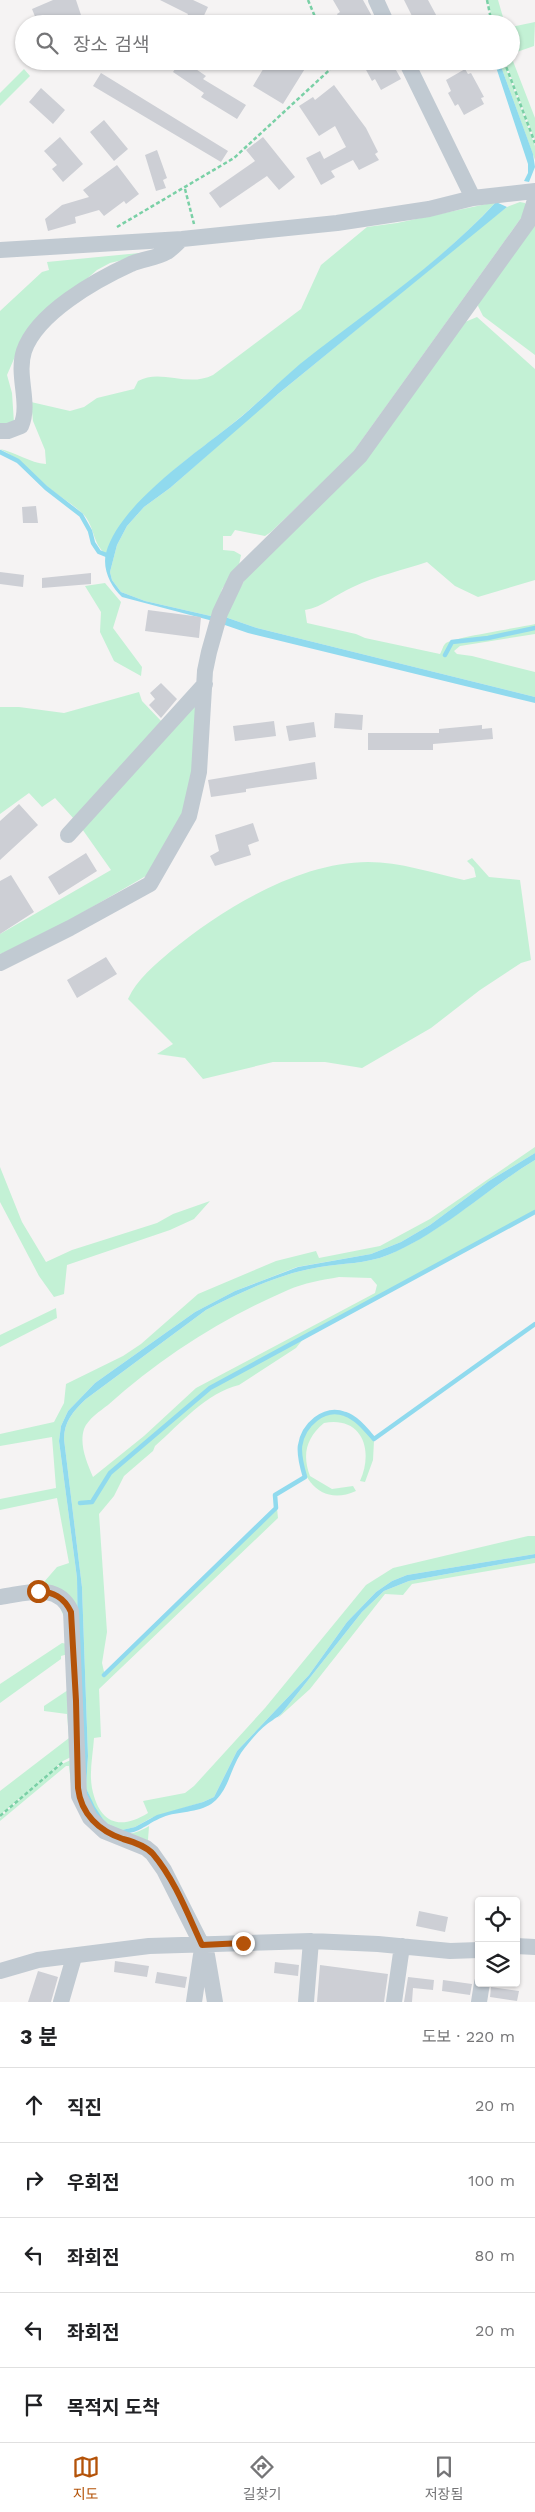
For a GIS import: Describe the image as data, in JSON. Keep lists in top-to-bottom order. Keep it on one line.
{"page":{"search":"장소 검색","heading":["3 분","도보 · 220 m"],"list":[["직진","20 m"],["우회전","100 m"],["좌회전","80 m"],["좌회전","20 m"],"목적지 도착"],"nav":["지도","길찾기","저장됨"]}}
